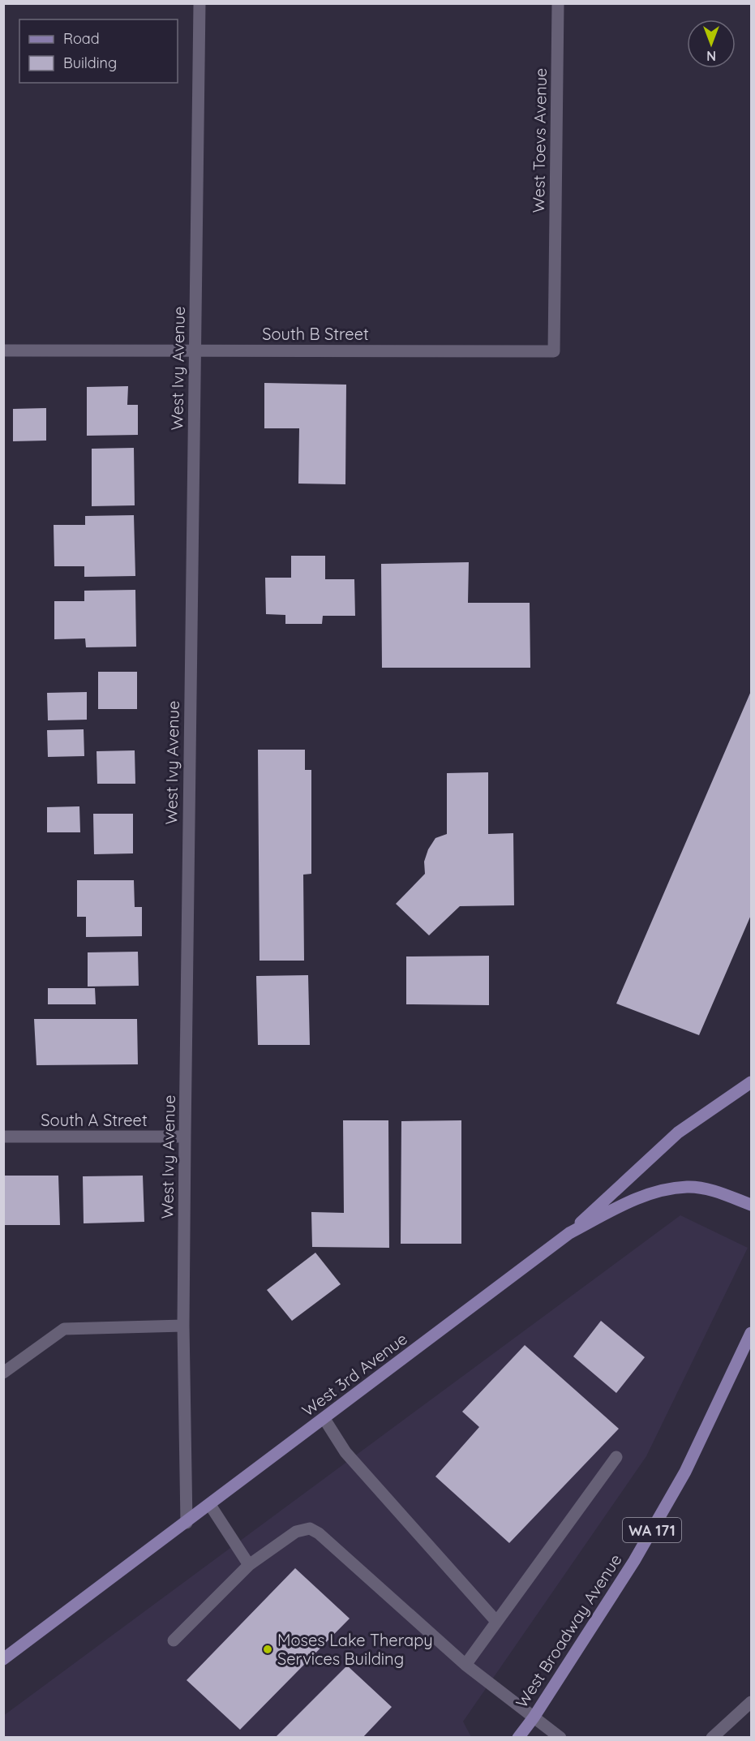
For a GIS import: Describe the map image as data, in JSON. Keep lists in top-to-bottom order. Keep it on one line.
{"streets":{"main road":["West 3rd Avenue","WA 171","West Broadway Avenue"],"street":["West Toevs Avenue","South B Street","West Ivy Avenue","South A Street"]},"crossings":[["West Toevs Avenue","South B Street"],["South B Street","West Ivy Avenue"],["West Ivy Avenue","South A Street"],["West Ivy Avenue","West 3rd Avenue"]],"places":["Moses Lake Therapy Services Building"],"legend":["Road","Building"],"north":"bottom"}
